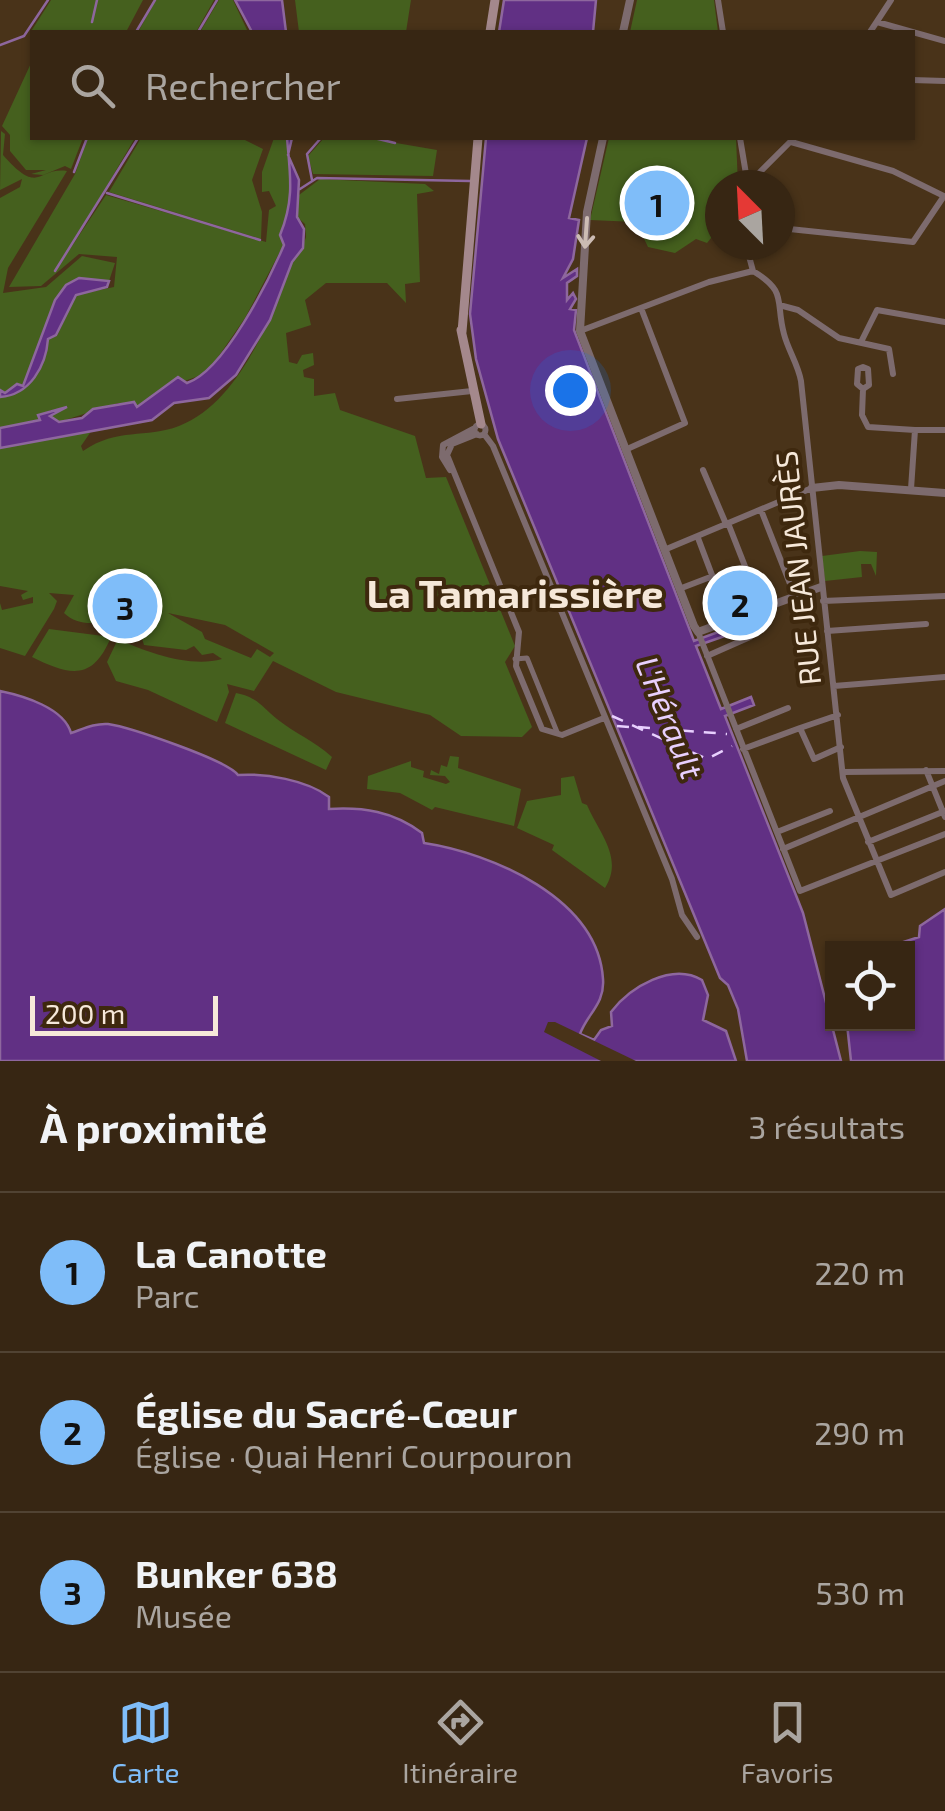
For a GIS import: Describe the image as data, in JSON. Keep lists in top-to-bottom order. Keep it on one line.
{"streets":{"street":["RUE JEAN JAURÈS"]},"districts":["La Tamarissière"],"water":["L'Hérault"],"scale_bar":"200 m","north":"top left","page":{"search":"Rechercher","pins":["1","2","3"],"scale":"200 m","heading":["À proximité","3 résultats"],"list":[{"mark":"1","name":"La Canotte","note":"Parc","value":"220 m"},{"mark":"2","name":"Église du Sacré-Cœur","note":"Église · Quai Henri Courpouron","value":"290 m"},{"mark":"3","name":"Bunker 638","note":"Musée","value":"530 m"}],"nav":["Carte","Itinéraire","Favoris"]}}
